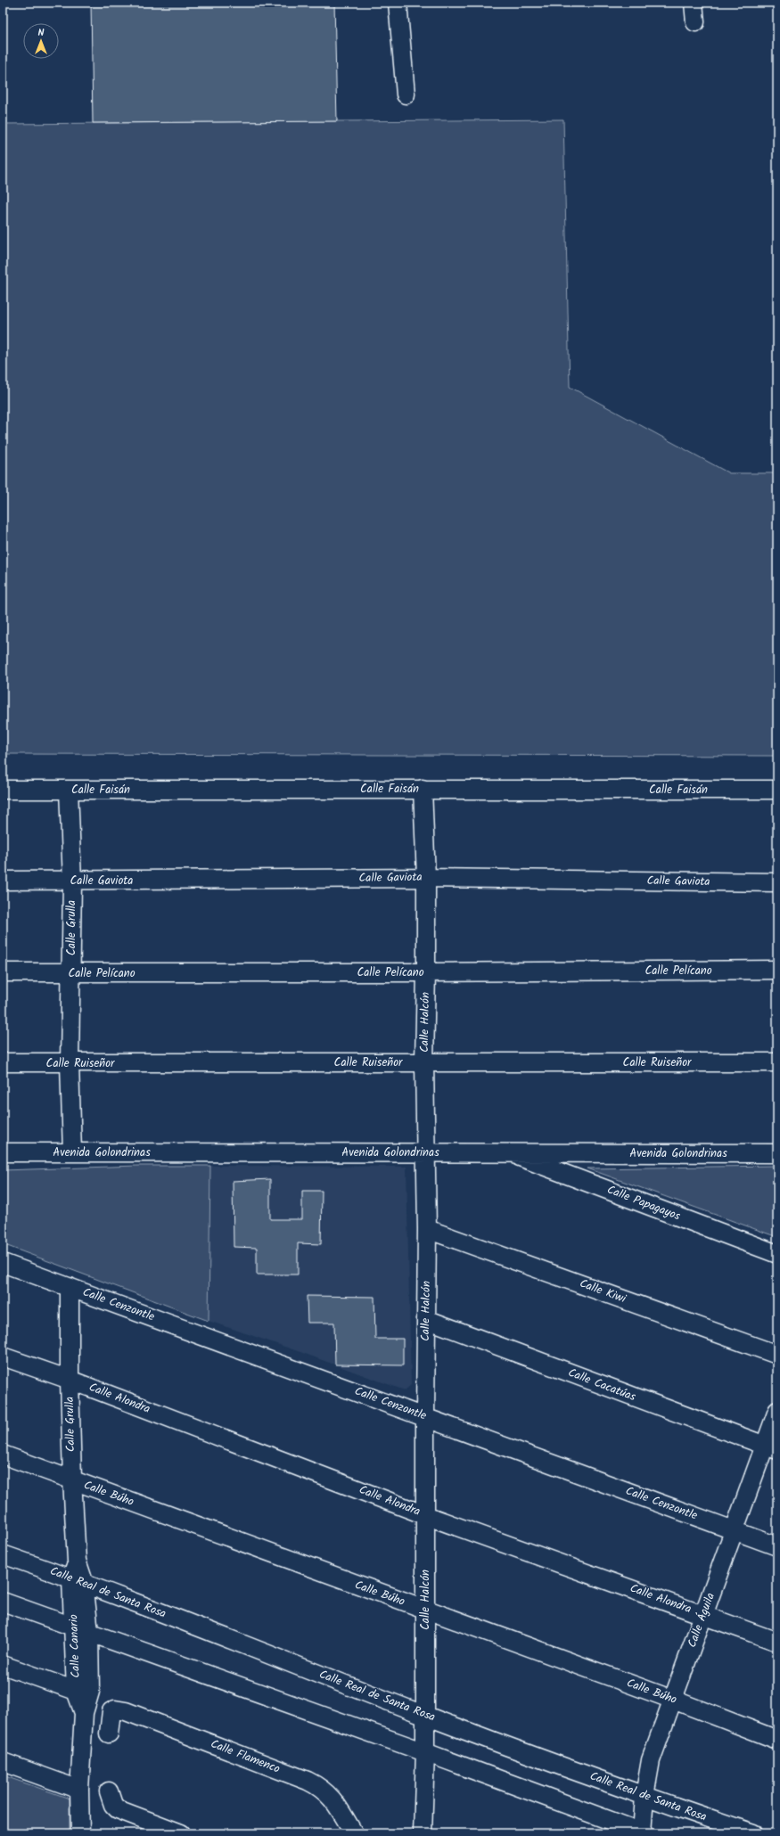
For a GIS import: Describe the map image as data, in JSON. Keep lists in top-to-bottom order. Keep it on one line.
{"streets":{"street":["Calle Faisán","Calle Gaviota","Calle Grulla","Calle Pelícano","Calle Halcón","Calle Ruiseñor","Avenida Golondrinas","Calle Papagayos","Calle Kiwi","Calle Cenzontle","Calle Cacatúas","Calle Alondra","Calle Búho","Calle Real de Santa Rosa","Calle Águila","Calle Canario","Calle Flamenco"]},"crossings":[["Calle Faisán","Calle Grulla"],["Calle Faisán","Calle Halcón"],["Calle Gaviota","Calle Grulla"],["Calle Gaviota","Calle Halcón"],["Calle Grulla","Calle Pelícano"],["Calle Grulla","Calle Ruiseñor"],["Calle Grulla","Avenida Golondrinas"],["Calle Grulla","Calle Cenzontle"],["Calle Grulla","Calle Alondra"],["Calle Grulla","Calle Búho"],["Calle Grulla","Calle Real de Santa Rosa"],["Calle Grulla","Calle Canario"],["Calle Pelícano","Calle Halcón"],["Calle Halcón","Calle Ruiseñor"],["Calle Halcón","Avenida Golondrinas"],["Calle Halcón","Calle Kiwi"],["Calle Halcón","Calle Cenzontle"],["Calle Halcón","Calle Cacatúas"],["Calle Halcón","Calle Alondra"],["Calle Halcón","Calle Búho"],["Calle Halcón","Calle Real de Santa Rosa"],["Avenida Golondrinas","Calle Papagayos"],["Calle Cenzontle","Calle Águila"],["Calle Cacatúas","Calle Águila"],["Calle Alondra","Calle Águila"],["Calle Búho","Calle Águila"],["Calle Real de Santa Rosa","Calle Águila"],["Calle Real de Santa Rosa","Calle Canario"]],"north":"top"}
